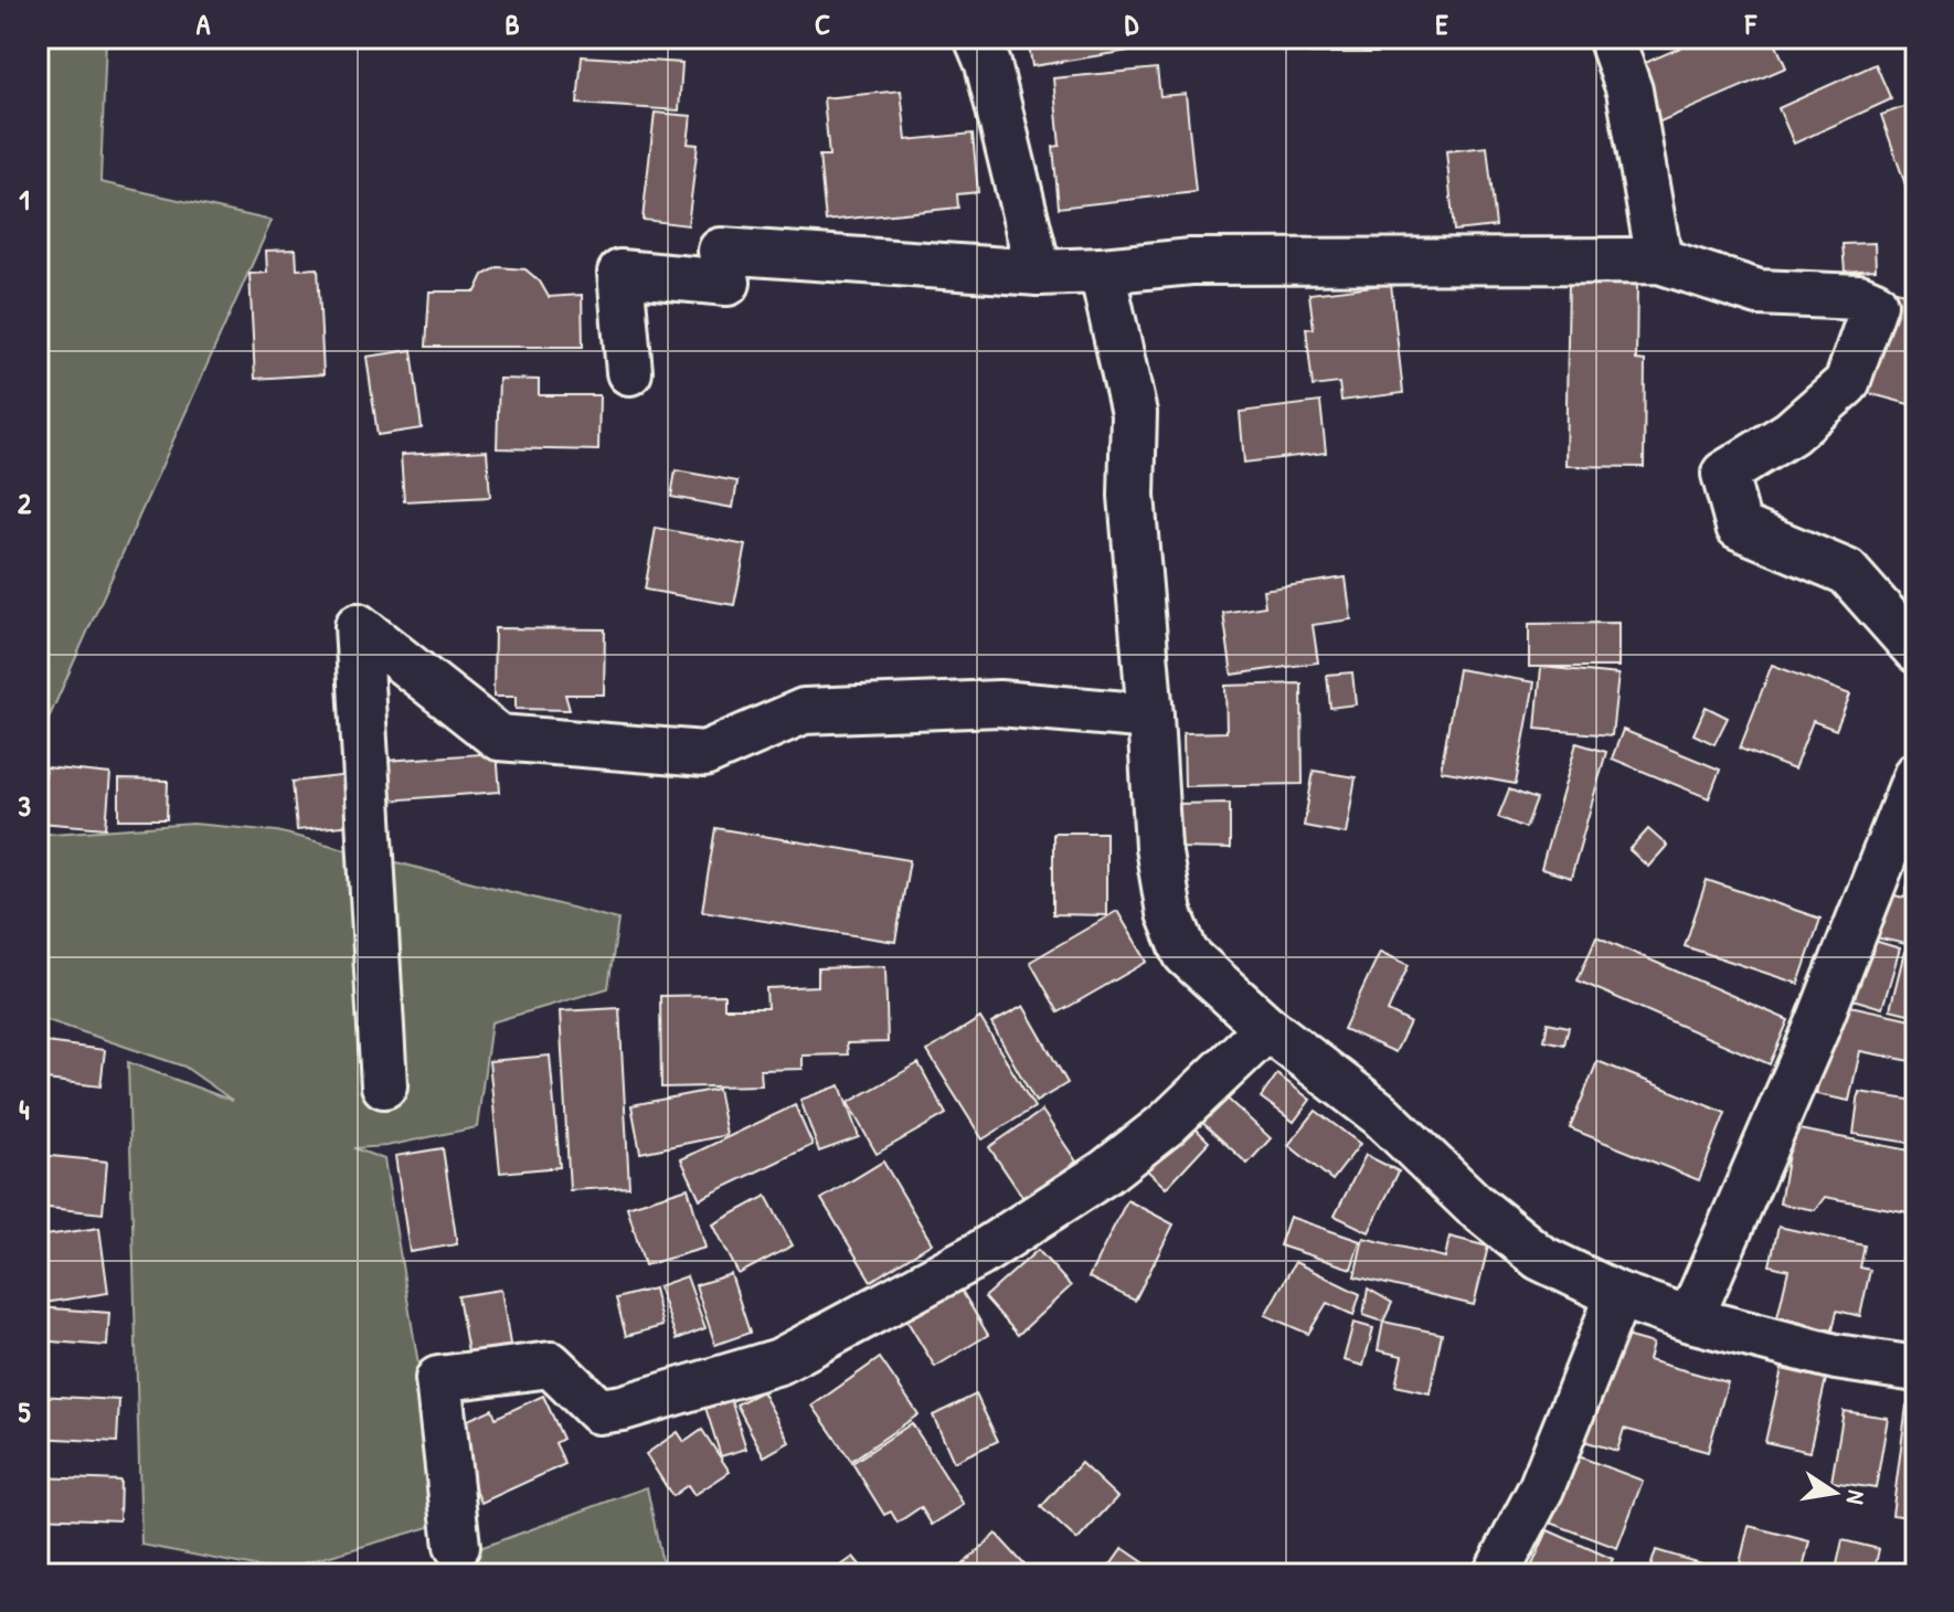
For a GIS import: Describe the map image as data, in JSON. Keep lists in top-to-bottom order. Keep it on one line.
{"north":"right","grid":{"columns":["A","B","C","D","E","F"],"rows":["1","2","3","4","5"]}}
